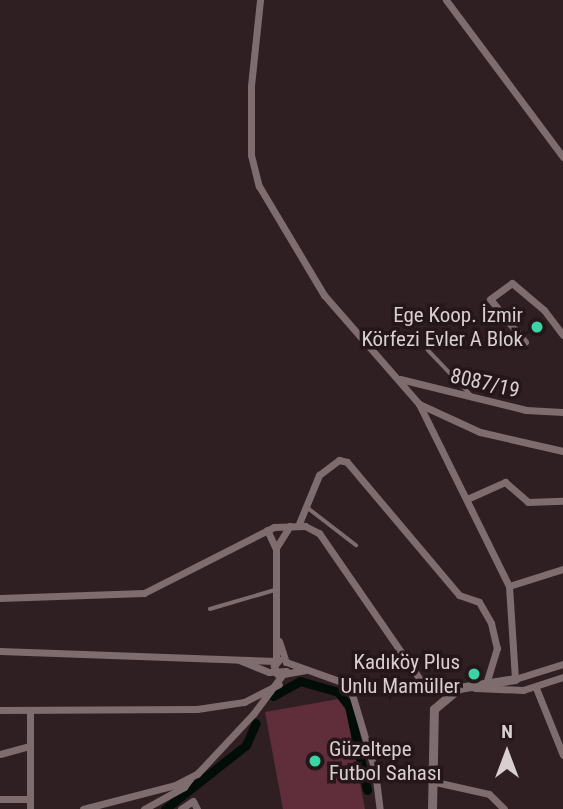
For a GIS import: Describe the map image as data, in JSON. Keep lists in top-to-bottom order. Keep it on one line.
{"streets":{"street":["8087/19"]},"places":["Ege Koop. İzmir Körfezi Evler A Blok","Kadıköy Plus Unlu Mamüller","Güzeltepe Futbol Sahası"],"north":"top"}
